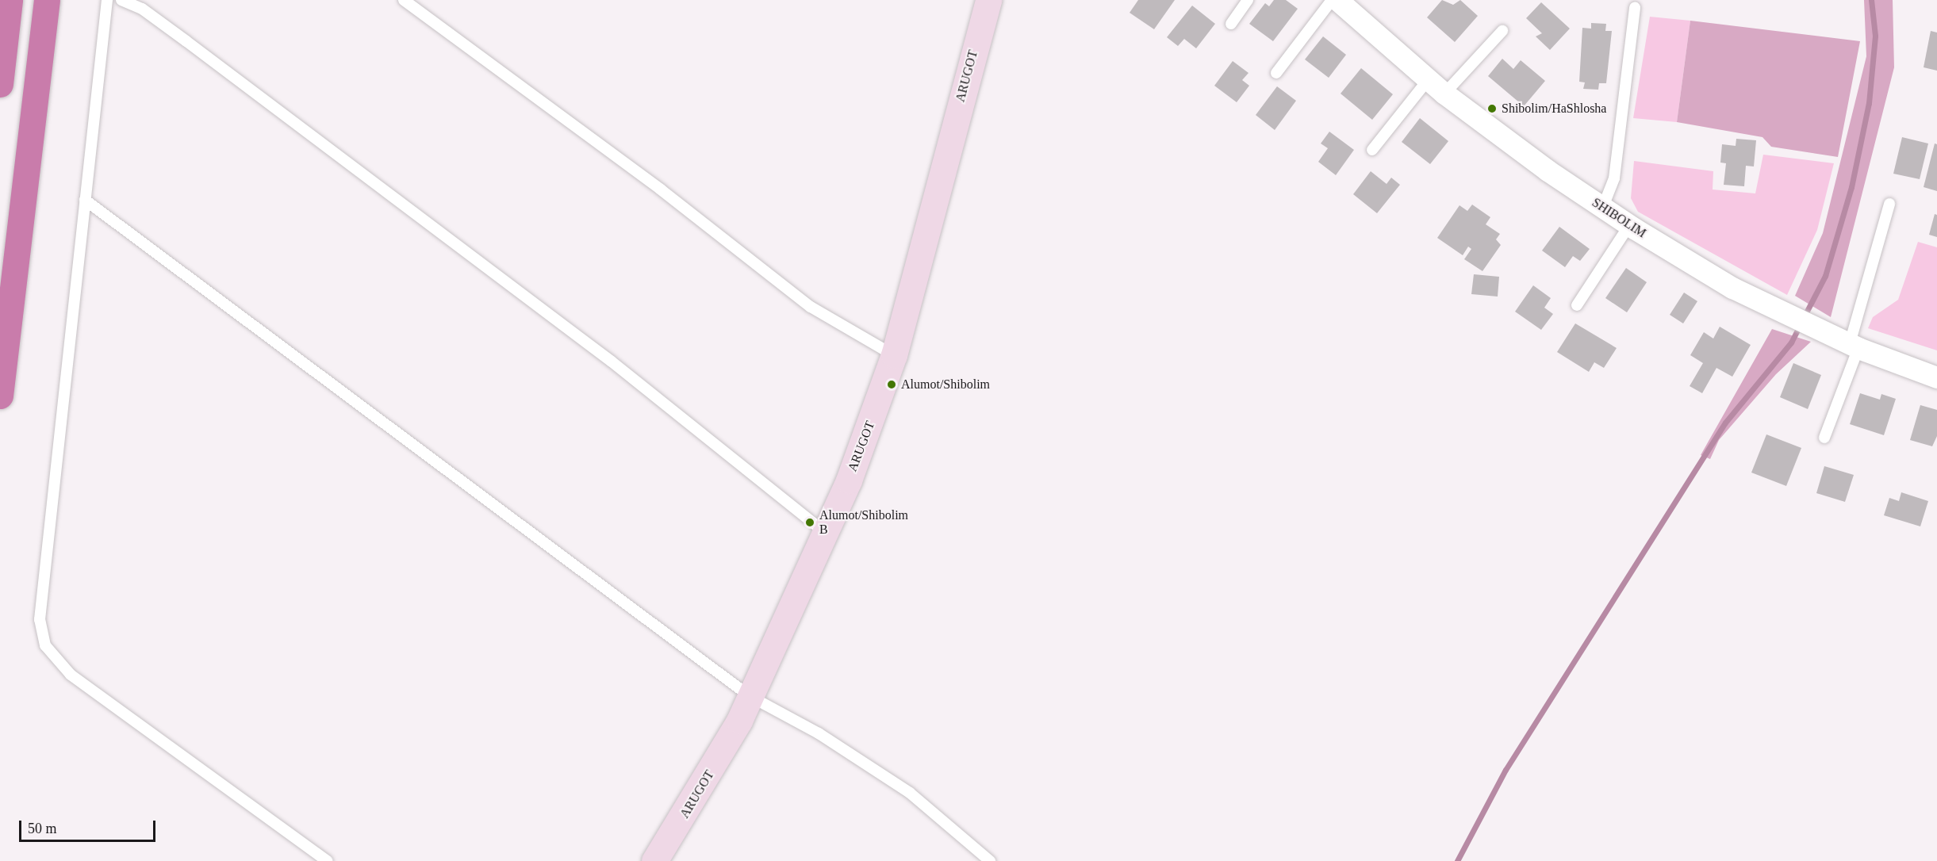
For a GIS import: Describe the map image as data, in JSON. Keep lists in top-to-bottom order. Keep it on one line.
{"streets":{"street":["ARUGOT","SHIBOLIM"]},"places":["Shibolim/HaShlosha","Alumot/Shibolim","Alumot/Shibolim B"],"scale_bar":"50 m"}
